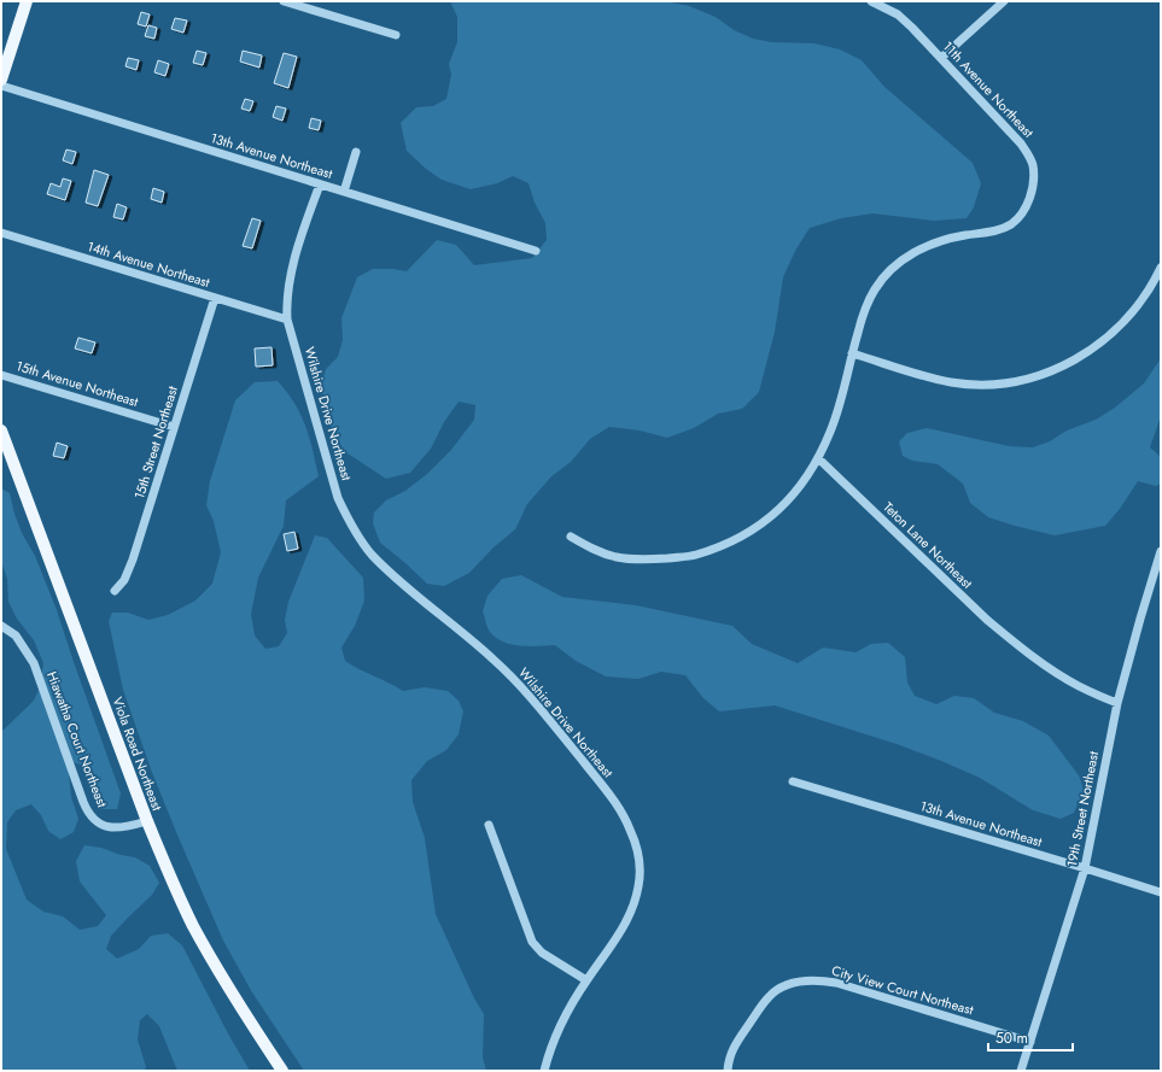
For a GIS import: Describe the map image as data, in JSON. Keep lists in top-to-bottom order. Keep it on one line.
{"streets":{"main road":["Viola Road Northeast"],"street":["11th Avenue Northeast","13th Avenue Northeast","14th Avenue Northeast","15th Avenue Northeast","Wilshire Drive Northeast","15th Street Northeast","Teton Lane Northeast","Hiawatha Court Northeast","19th Street Northeast","City View Court Northeast"]},"crossings":[["13th Avenue Northeast","19th Street Northeast"],["14th Avenue Northeast","Wilshire Drive Northeast"],["14th Avenue Northeast","15th Street Northeast"],["15th Avenue Northeast","15th Street Northeast"],["Teton Lane Northeast","19th Street Northeast"],["Hiawatha Court Northeast","Viola Road Northeast"],["19th Street Northeast","City View Court Northeast"]],"scale_bar":"50 m"}
